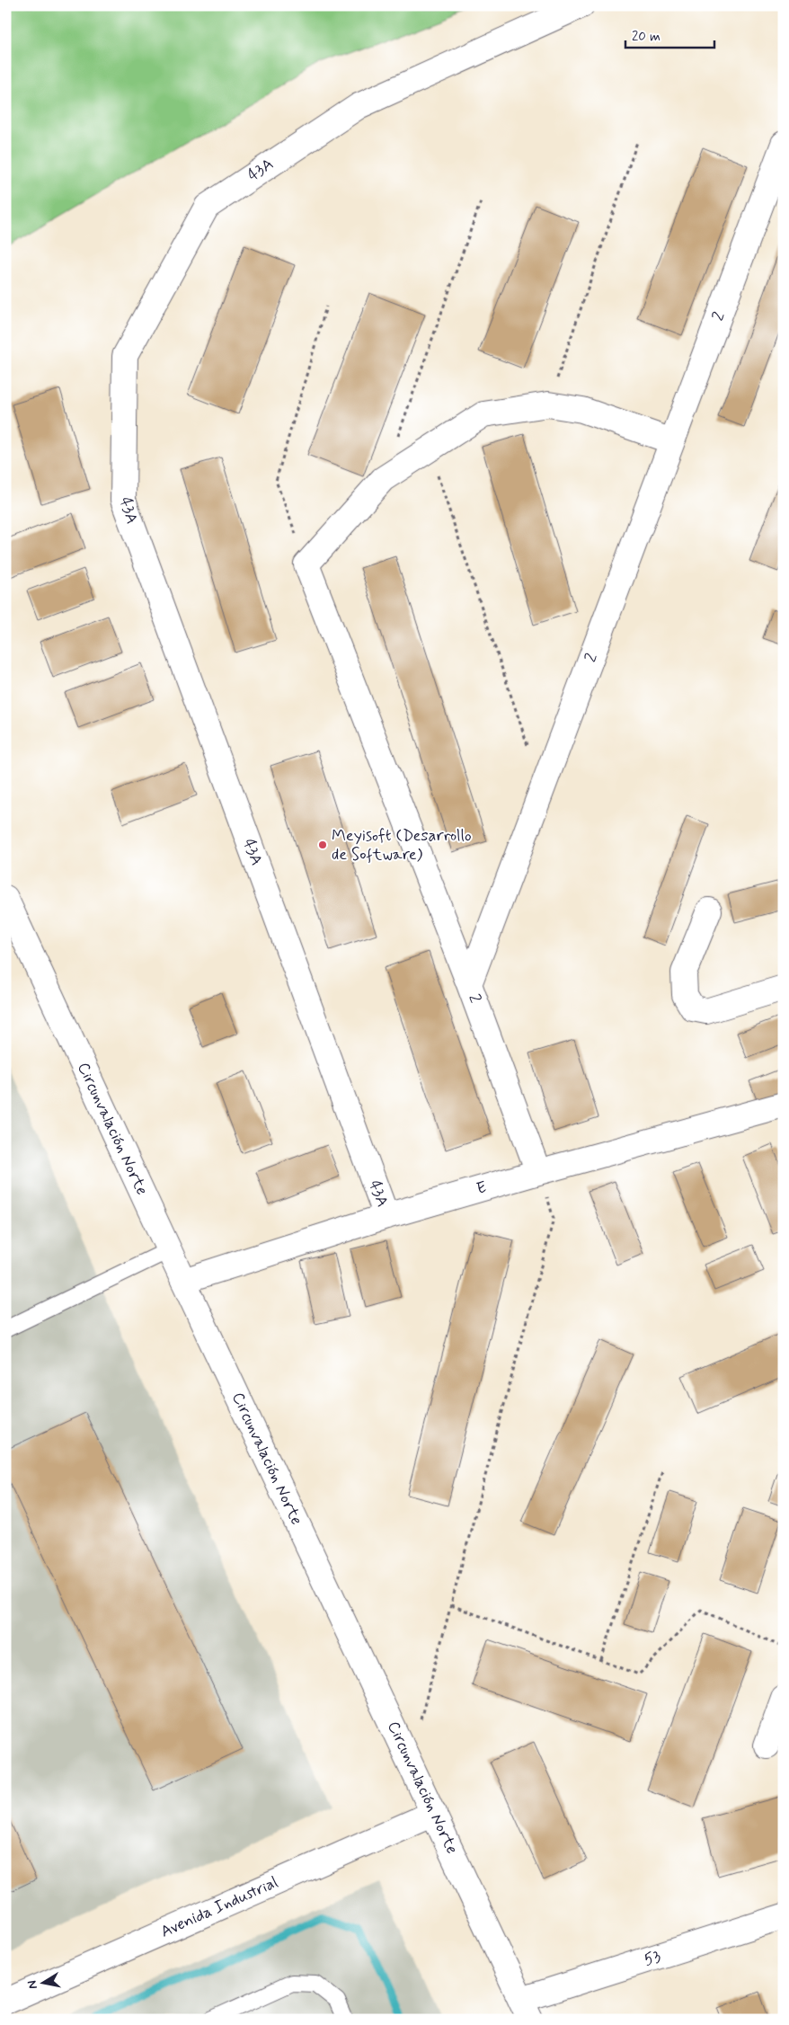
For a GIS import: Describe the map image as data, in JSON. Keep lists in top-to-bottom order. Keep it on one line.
{"streets":{"street":["43A","2","Circunvalación Norte","E","Avenida Industrial","53"]},"crossings":[["43A","E"],["2","E"],["Circunvalación Norte","E"],["Circunvalación Norte","Avenida Industrial"],["Circunvalación Norte","53"]],"places":["Meyisoft (Desarrollo de Software)"],"scale_bar":"20 m","north":"left"}
